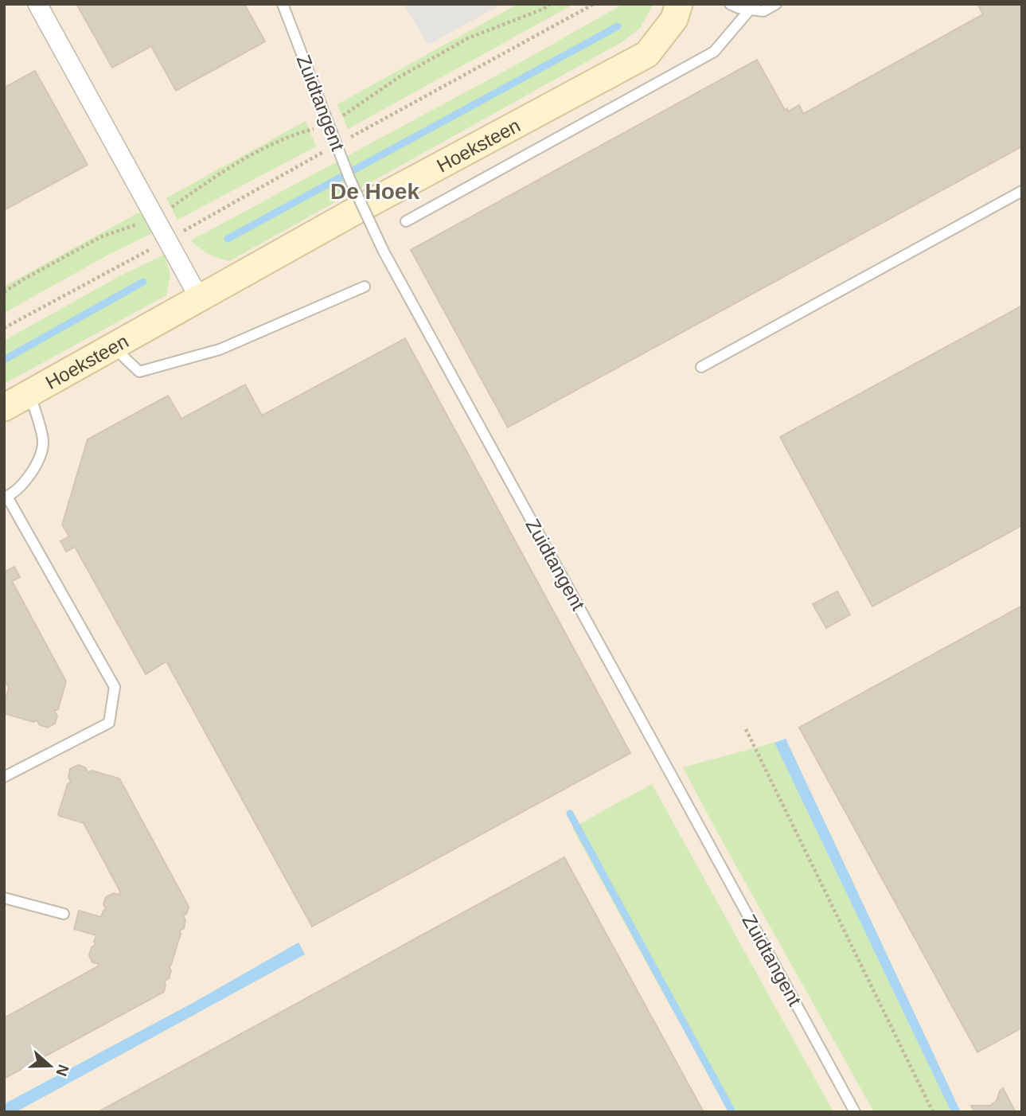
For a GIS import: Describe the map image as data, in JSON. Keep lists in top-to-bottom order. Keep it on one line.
{"streets":{"street":["Hoeksteen"],"lane":["Zuidtangent"]},"districts":["De Hoek"],"north":"right"}
